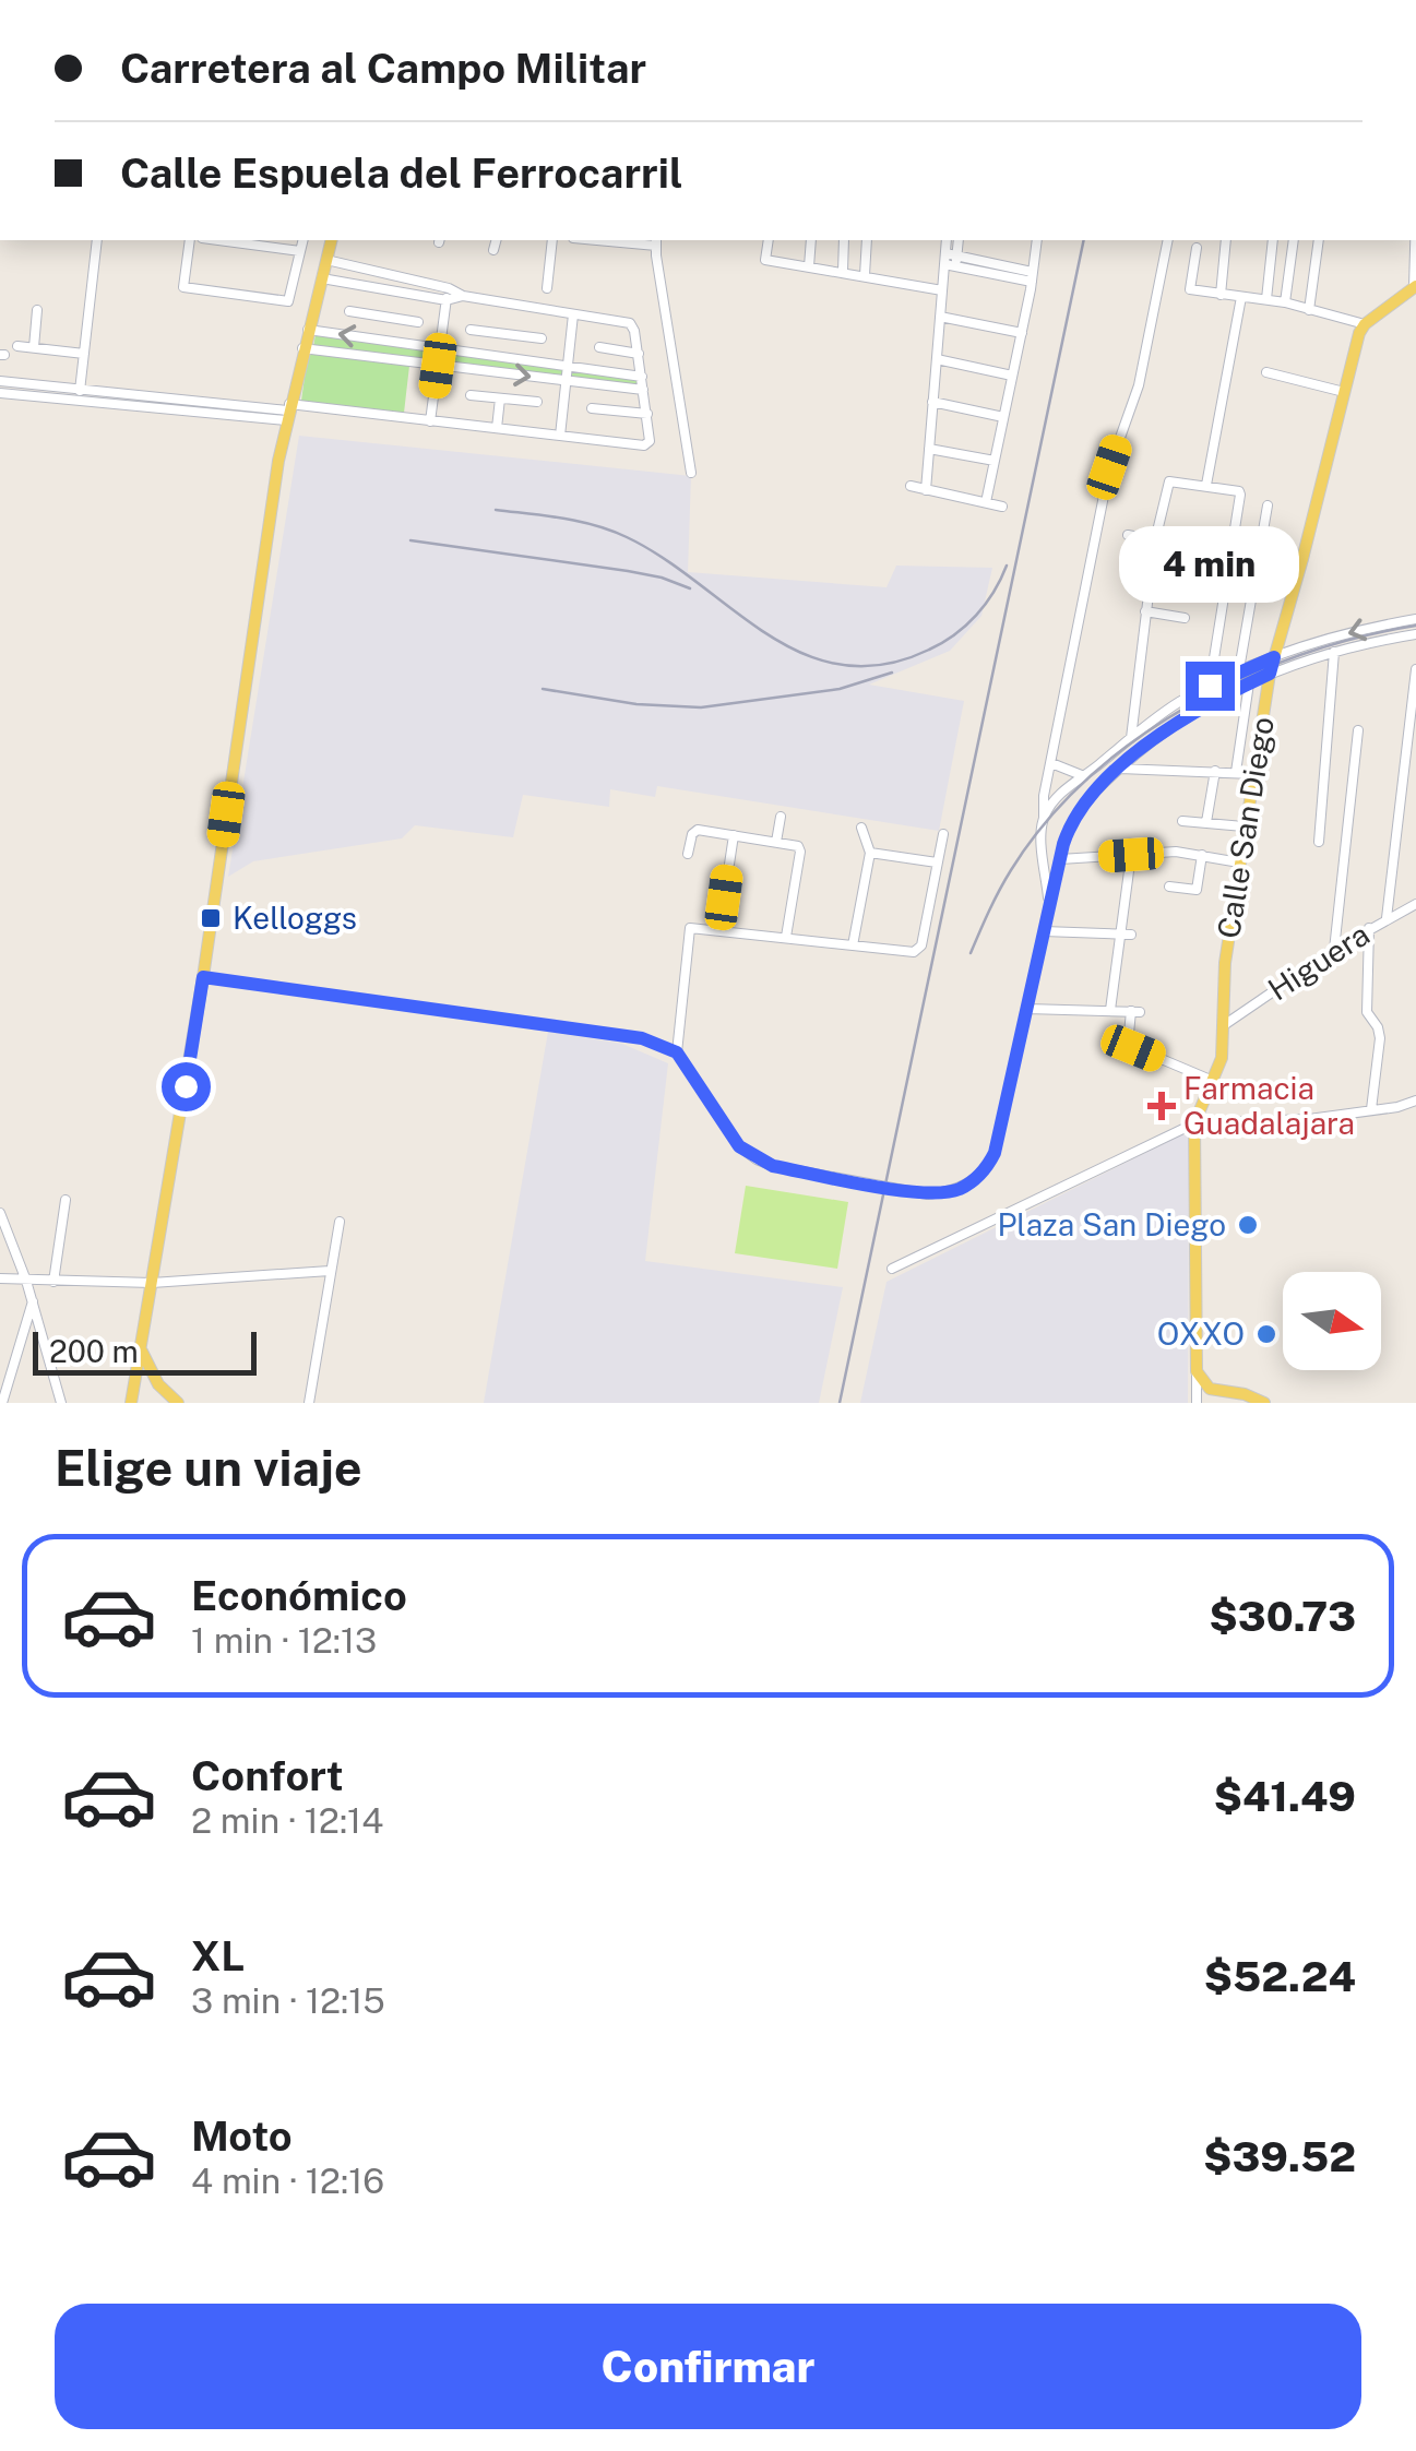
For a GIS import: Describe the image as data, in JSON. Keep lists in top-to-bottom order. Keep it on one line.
{"streets":{"main road":["Calle San Diego"],"street":["Higuera"]},"crossings":[["Calle San Diego","Higuera"]],"places":{"transit":["Kelloggs"],"health":["Farmacia Guadalajara"],"other":["Plaza San Diego","OXXO"]},"scale_bar":"200 m","north":"right","page":{"banner":["Carretera al Campo Militar","Calle Espuela del Ferrocarril"],"bubble":"4 min","scale":"200 m","heading":"Elige un viaje","list":[{"name":"Económico","note":"1 min · 12:13","value":"$30.73"},{"name":"Confort","note":"2 min · 12:14","value":"$41.49"},{"name":"XL","note":"3 min · 12:15","value":"$52.24"},{"name":"Moto","note":"4 min · 12:16","value":"$39.52"}],"buttons":"Confirmar"}}
